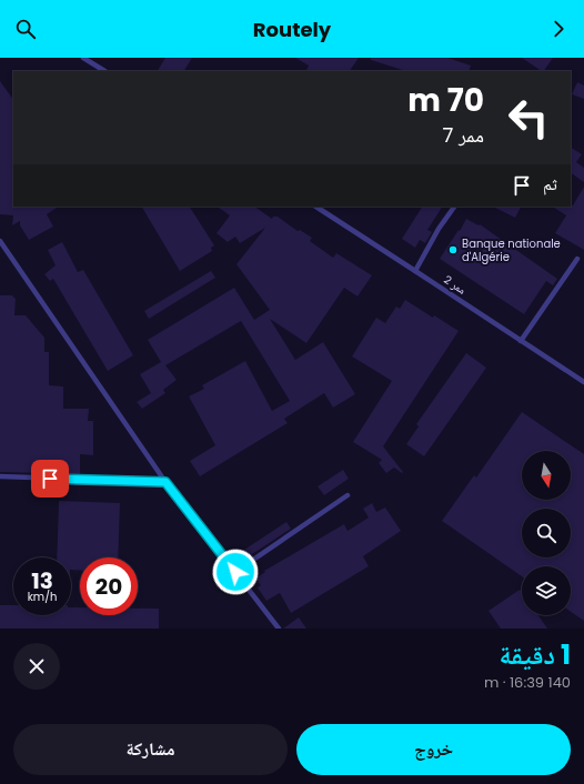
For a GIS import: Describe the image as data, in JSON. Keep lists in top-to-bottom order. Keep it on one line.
{"streets":{"lane":["ممر 2"]},"places":["Banque nationale d'Algérie"],"north":"bottom","page":{"header":"Routely","turn":["70 m","ممر 7"],"then":"ثم","speed":"13 km/h","limit":"20","heading":["1 دقيقة","140 m · 16:39"],"buttons":["خروج","مشاركة"]}}
